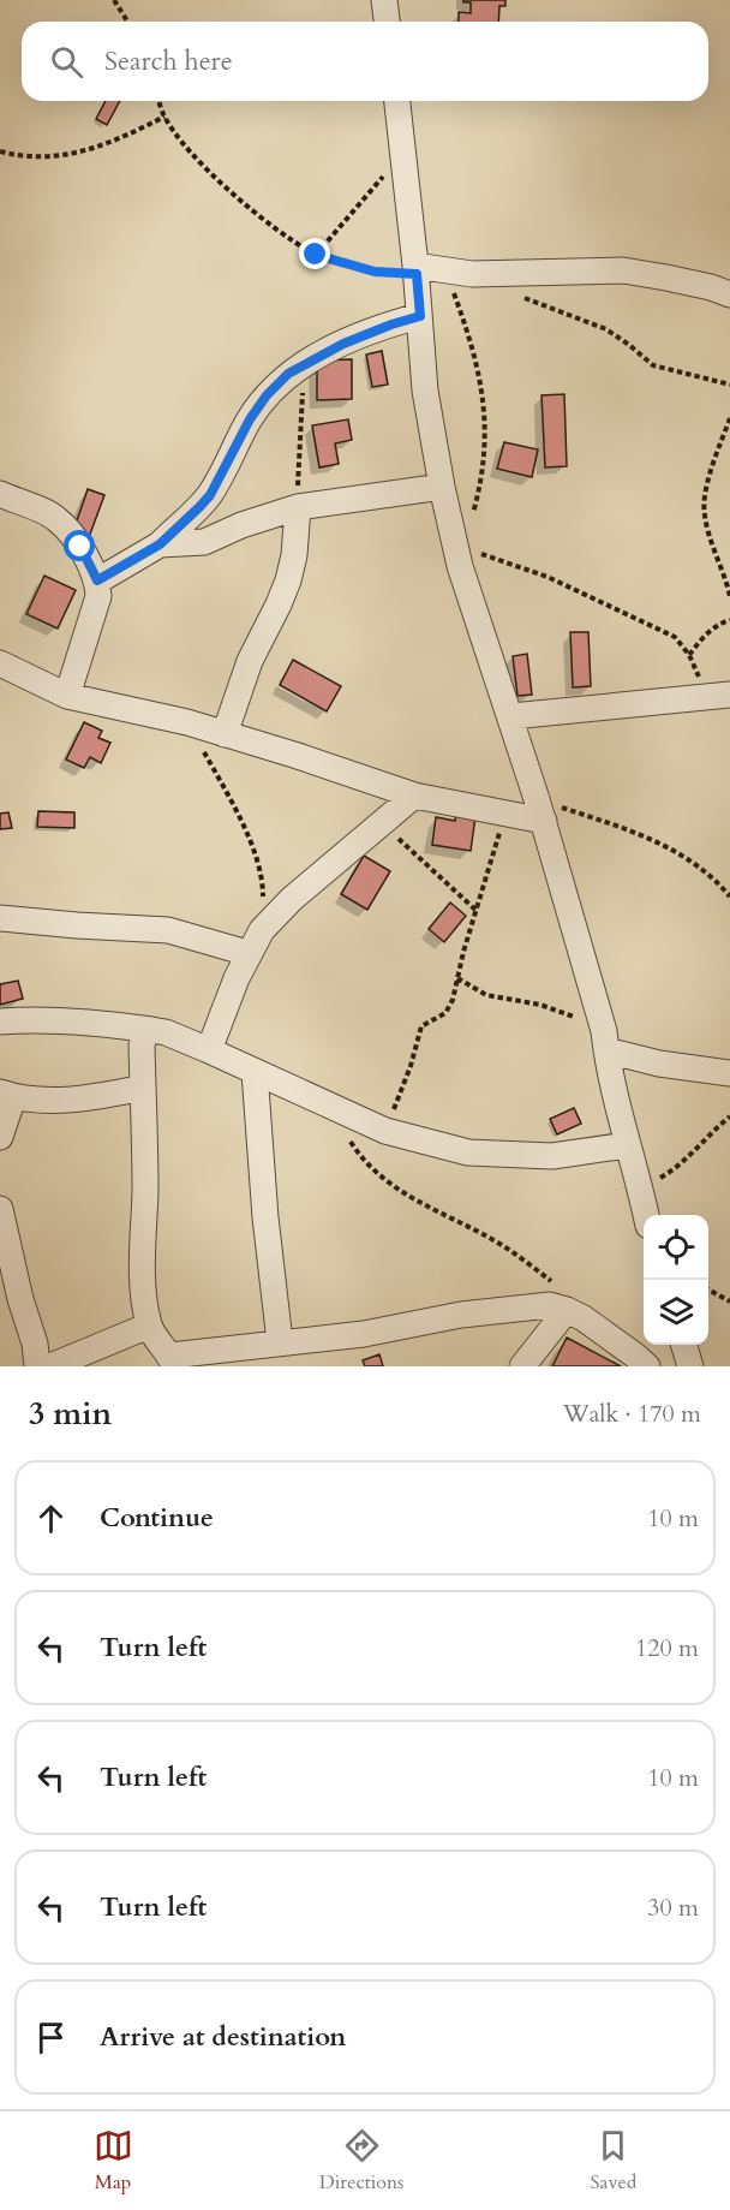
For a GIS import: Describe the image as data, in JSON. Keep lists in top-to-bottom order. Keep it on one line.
{"page":{"search":"Search here","heading":["3 min","Walk · 170 m"],"list":[["Continue","10 m"],["Turn left","120 m"],["Turn left","10 m"],["Turn left","30 m"],"Arrive at destination"],"nav":["Map","Directions","Saved"]}}
